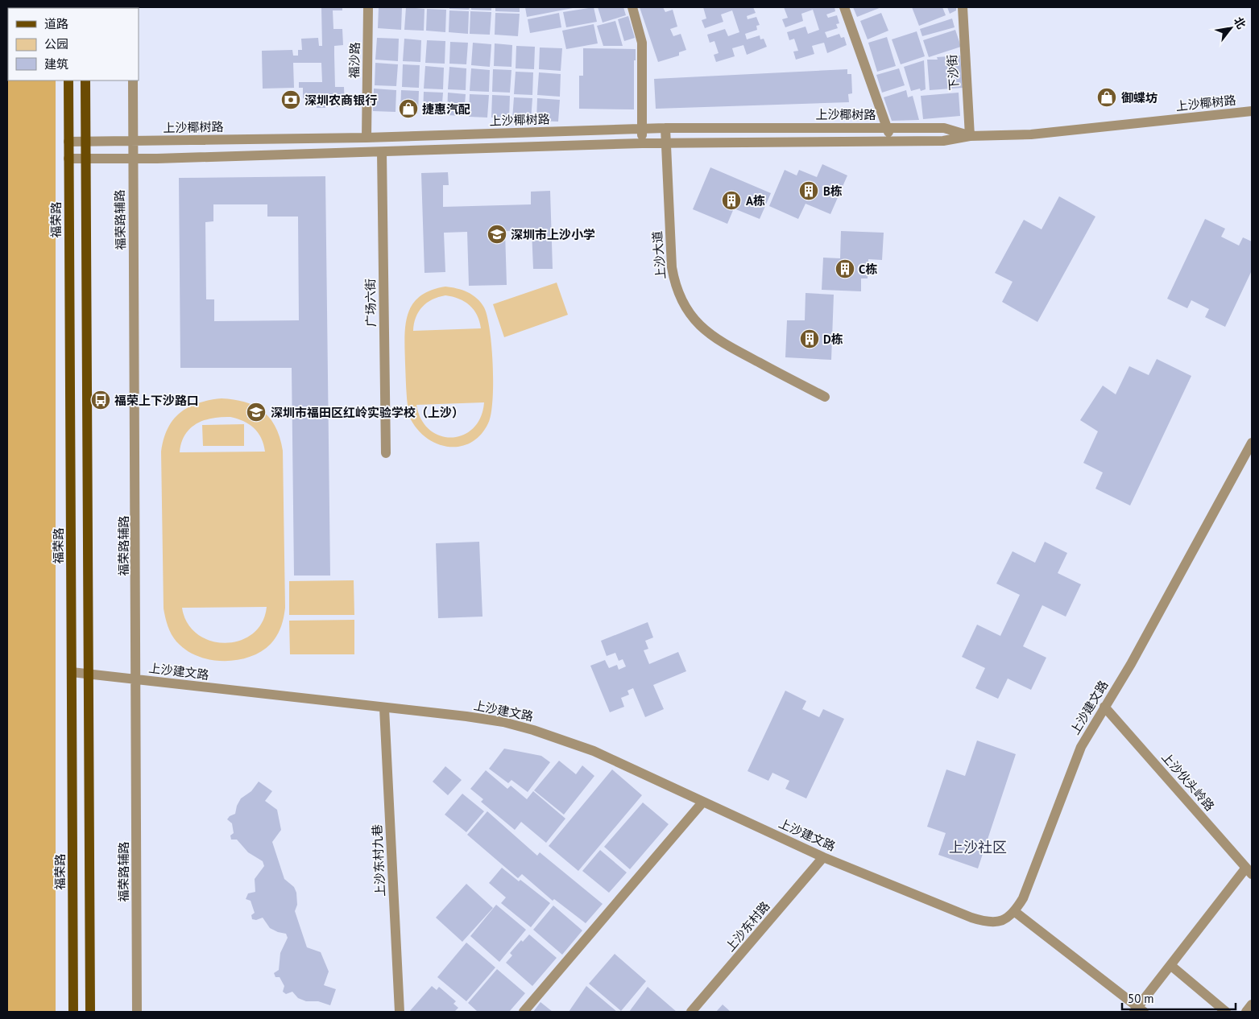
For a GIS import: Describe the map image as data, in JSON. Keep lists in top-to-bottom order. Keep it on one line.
{"streets":{"main road":["福荣路"],"street":["福沙路","下沙街","上沙椰树路","福荣路辅路","上沙大道","广场六街","上沙建文路","上沙伙头岭路","上沙东村九巷","上沙东村路"]},"crossings":[["福沙路","上沙椰树路"],["下沙街","上沙椰树路"],["上沙椰树路","福荣路"],["上沙椰树路","福荣路辅路"],["上沙椰树路","上沙大道"],["上沙椰树路","广场六街"],["福荣路","上沙建文路"],["福荣路辅路","上沙建文路"],["上沙建文路","上沙伙头岭路"],["上沙建文路","上沙东村九巷"],["上沙建文路","上沙东村路"]],"districts":["上沙社区"],"places":{"shop":["御蝶坊","捷惠汽配"],"bank":["深圳农商银行"],"building":["B栋","A栋","C栋","D栋"],"school or university":["深圳市上沙小学","深圳市福田区红岭实验学校（上沙）"],"bus stop":["福荣上下沙路口"]},"legend":["道路","公园","建筑"],"scale_bar":"50 m","north":"top right"}
